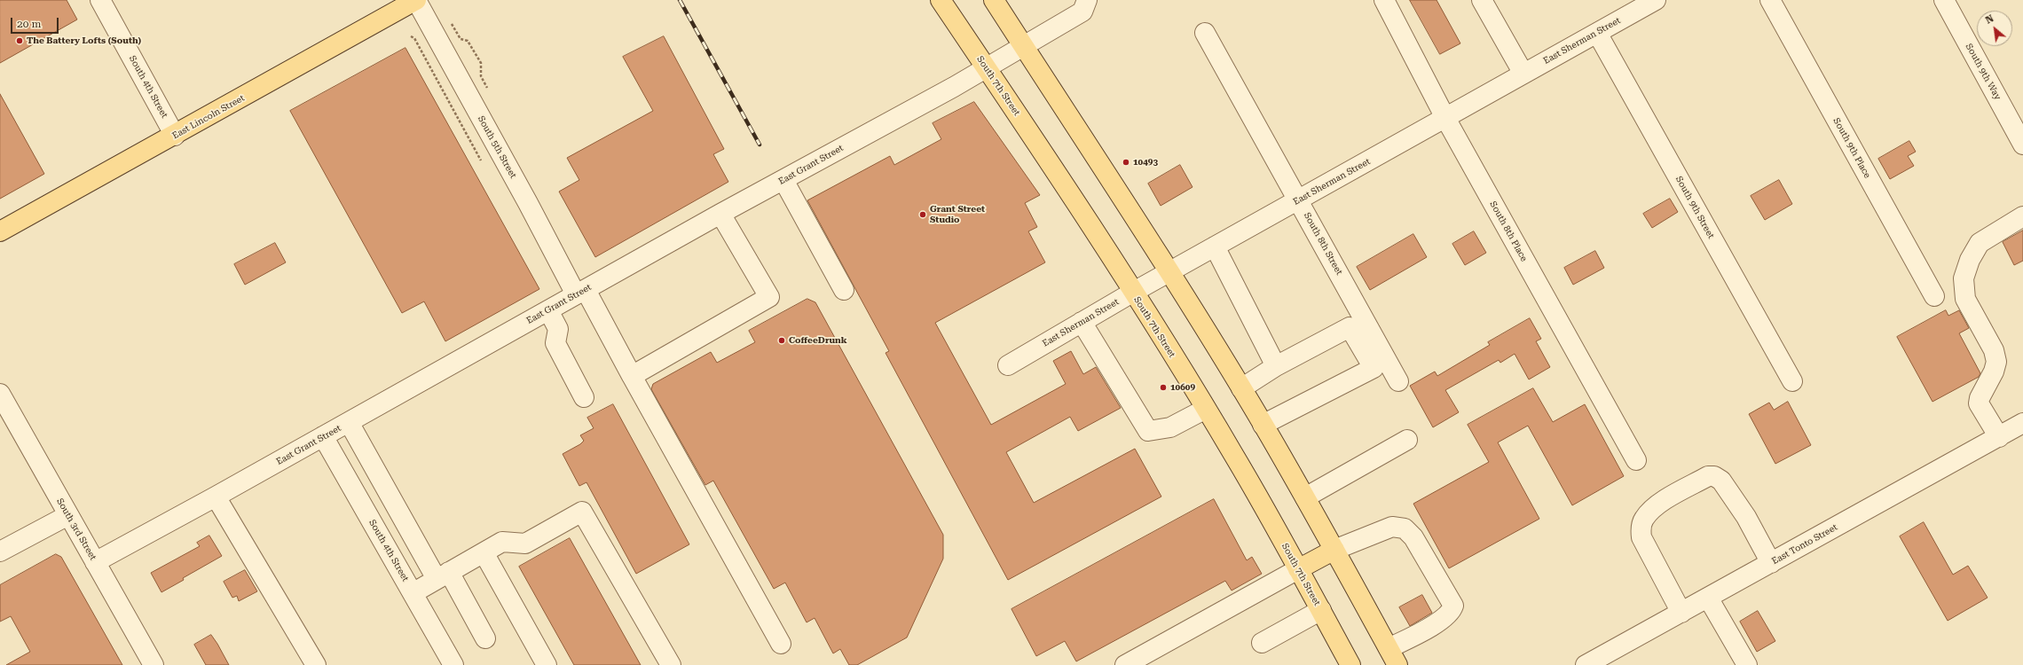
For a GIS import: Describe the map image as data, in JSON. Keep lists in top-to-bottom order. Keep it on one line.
{"streets":{"main road":["South 7th Street","East Lincoln Street"],"street":["East Sherman Street","South 9th Way","South 4th Street","South 5th Street","South 9th Place","East Grant Street","South 9th Street","South 8th Place","South 8th Street","South 3rd Street","East Tonto Street"]},"crossings":[["East Sherman Street","South 7th Street"],["East Sherman Street","South 9th Street"],["East Sherman Street","South 8th Place"],["East Sherman Street","South 8th Street"],["South 7th Street","East Grant Street"],["South 4th Street","East Lincoln Street"],["South 4th Street","East Grant Street"],["East Lincoln Street","South 5th Street"],["South 5th Street","East Grant Street"],["East Grant Street","South 3rd Street"]],"places":["The Battery Lofts (South)","10493","Grant Street Studio","CoffeeDrunk","10609"],"scale_bar":"20 m","north":"top left"}
